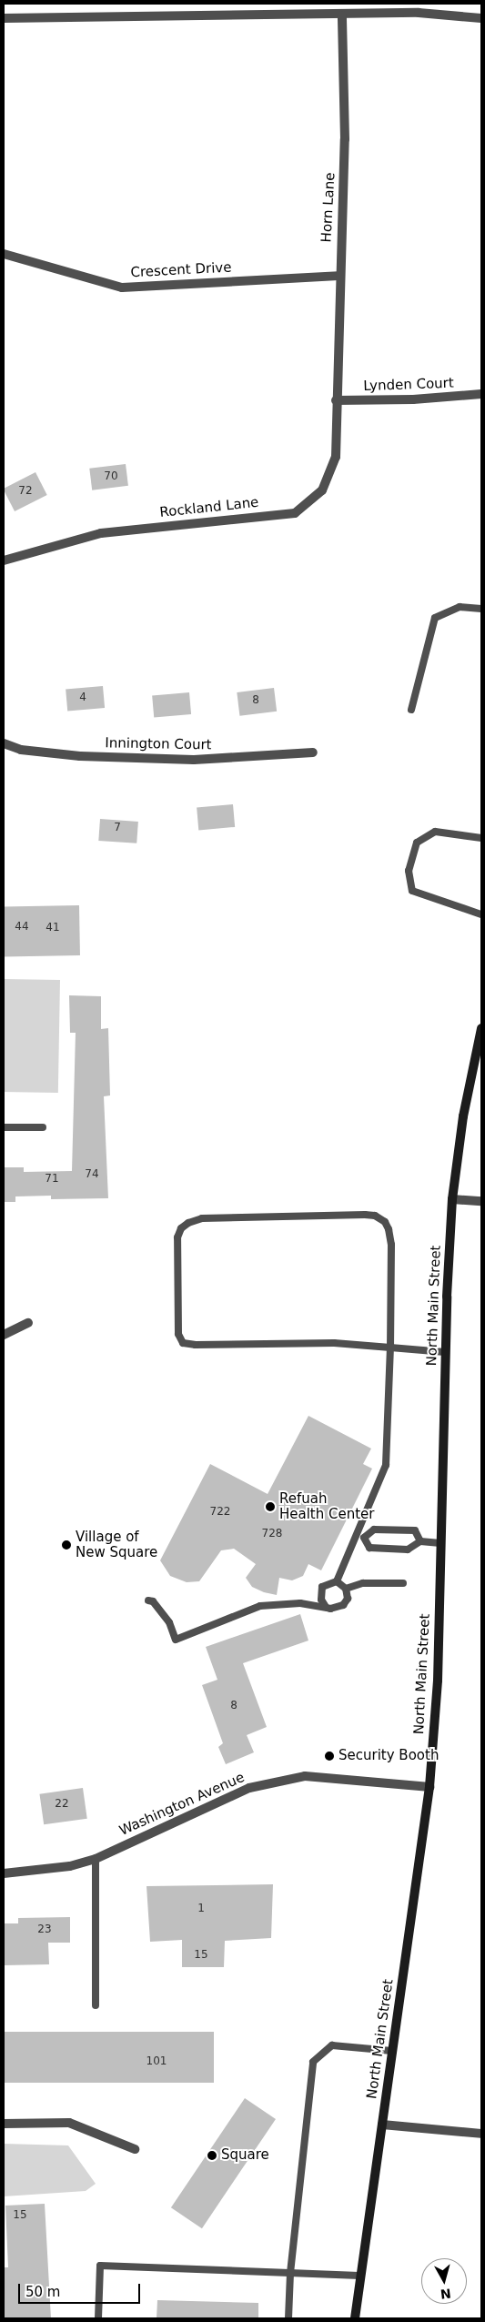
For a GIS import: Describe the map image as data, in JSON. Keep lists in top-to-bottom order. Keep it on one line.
{"streets":{"main road":["North Main Street"],"street":["Horn Lane","Crescent Drive","Lynden Court","Rockland Lane","Innington Court","Washington Avenue"]},"crossings":[["Horn Lane","Crescent Drive"],["Horn Lane","Lynden Court"],["Horn Lane","Rockland Lane"],["Lynden Court","Rockland Lane"],["North Main Street","Washington Avenue"]],"places":["Refuah Health Center","Village of New Square","Security Booth","Square"],"house_numbers":["70","72","4","8","7","44","41","74","71","722","728","8","22","1","23","15","101","15"],"scale_bar":"50 m","north":"bottom"}
